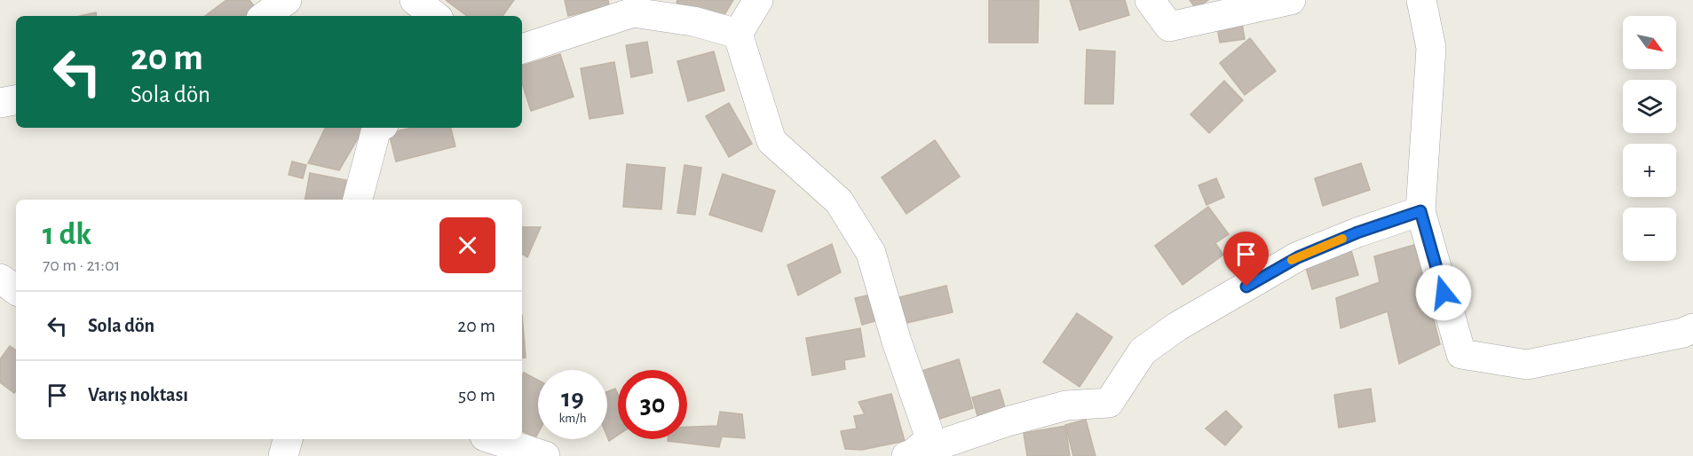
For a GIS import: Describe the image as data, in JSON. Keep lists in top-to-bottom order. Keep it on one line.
{"north":"bottom right","page":{"map_buttons":["+","−"],"turn":["20 m","Sola dön"],"heading":["1 dk","70 m · 21:01"],"list":[{"name":"Sola dön","value":"20 m"},{"name":"Varış noktası","value":"50 m"}],"speed":"19 km/h","limit":"30"}}
